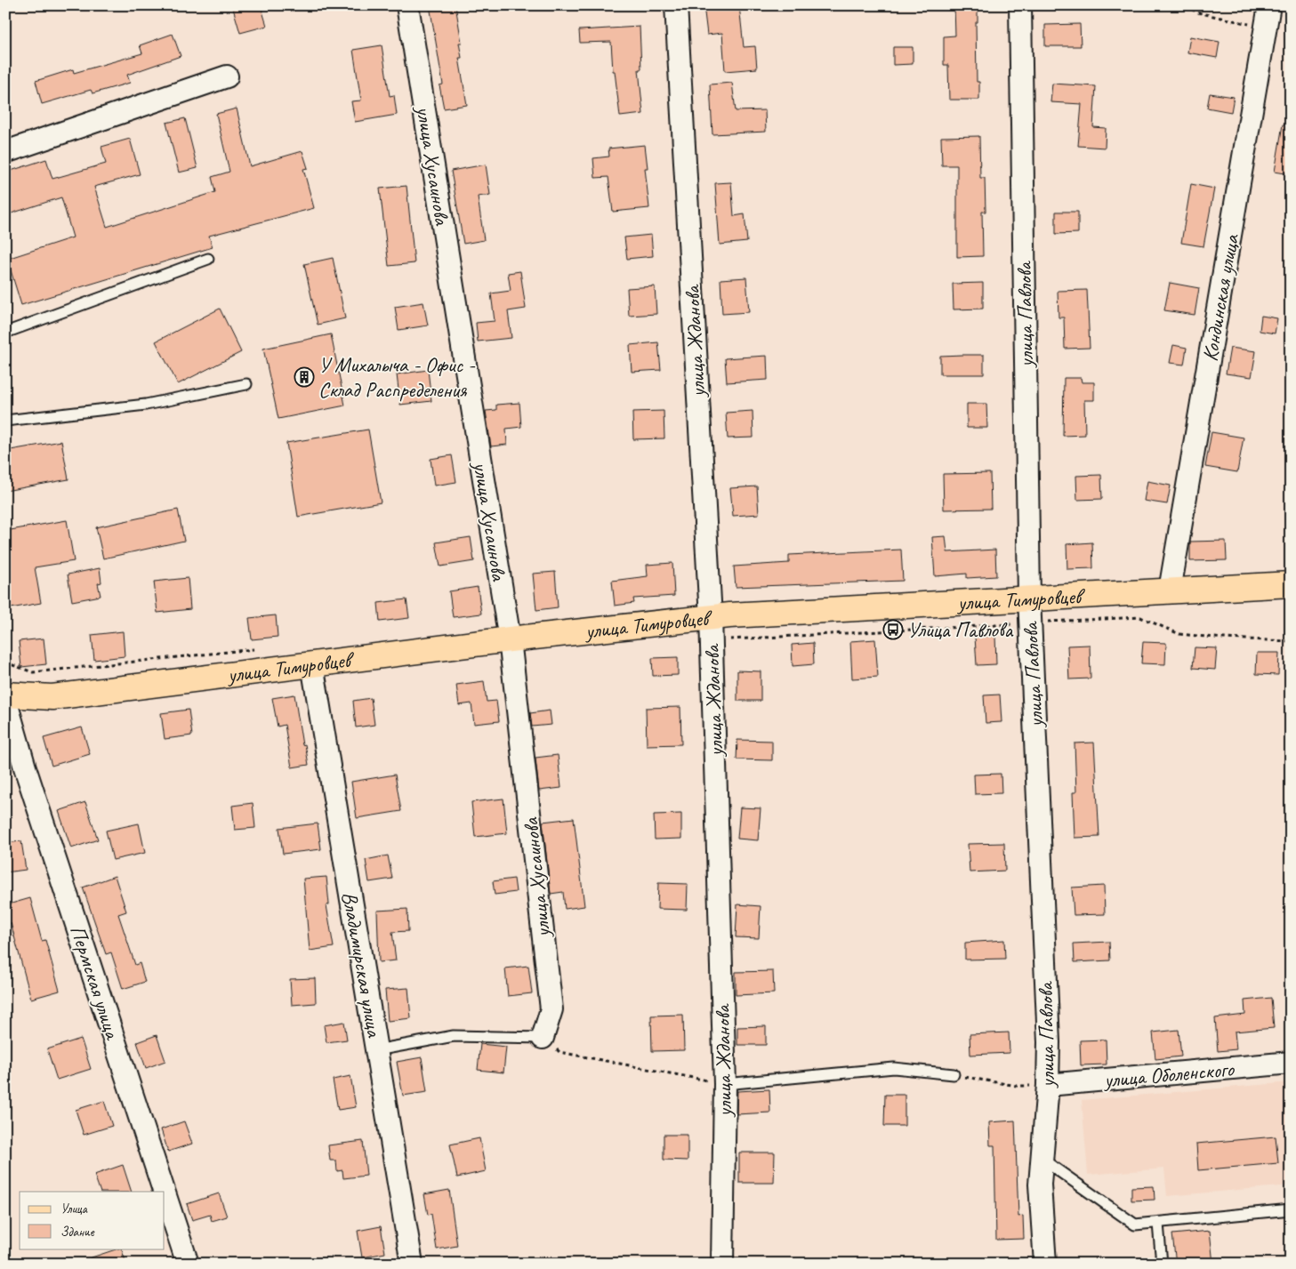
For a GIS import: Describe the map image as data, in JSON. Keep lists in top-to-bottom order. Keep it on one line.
{"streets":{"main road":["улица Тимуровцев"],"street":["улица Хусаинова","Кондинская улица","улица Павлова","улица Жданова","Владимирская улица","Пермская улица","улица Оболенского"]},"crossings":[["улица Хусаинова","улица Тимуровцев"],["Кондинская улица","улица Тимуровцев"],["улица Павлова","улица Тимуровцев"],["улица Павлова","улица Оболенского"],["улица Жданова","улица Тимуровцев"],["улица Тимуровцев","Владимирская улица"]],"places":{"building":["У Михалыча - Офис - Склад Распределения"],"bus stop":["Улица Павлова"]},"legend":["Улица","Здание"]}
